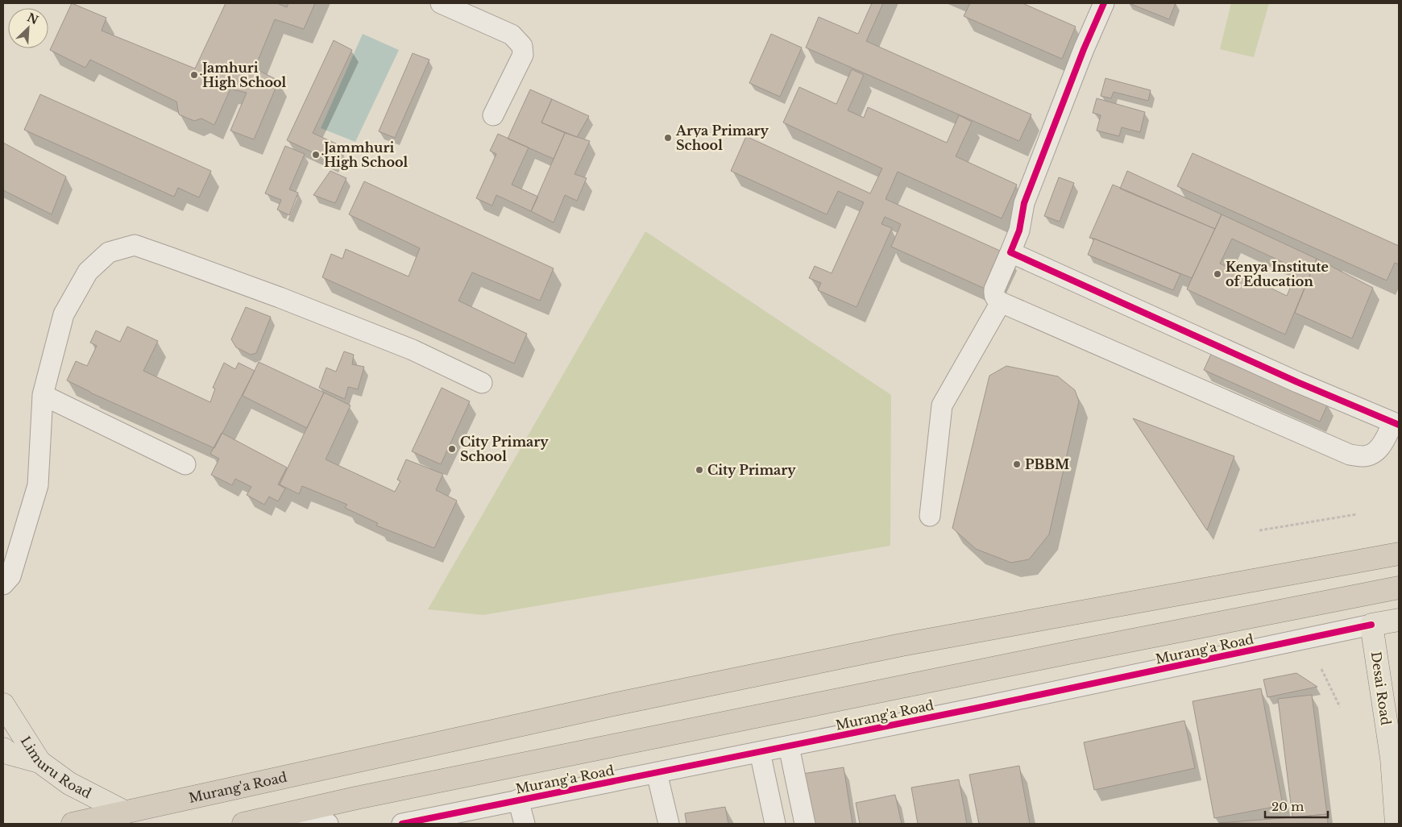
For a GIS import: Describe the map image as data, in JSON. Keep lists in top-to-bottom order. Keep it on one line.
{"streets":{"highway":["Murang'a Road"],"main road":["Desai Road","Limuru Road"]},"crossings":[["Murang'a Road","Desai Road"],["Murang'a Road","Limuru Road"]],"places":["Jamhuri High School","Arya Primary School","Jammhuri High School","Kenya Institute of Education","City Primary School","PBBM","City Primary"],"scale_bar":"20 m","north":"top right"}
